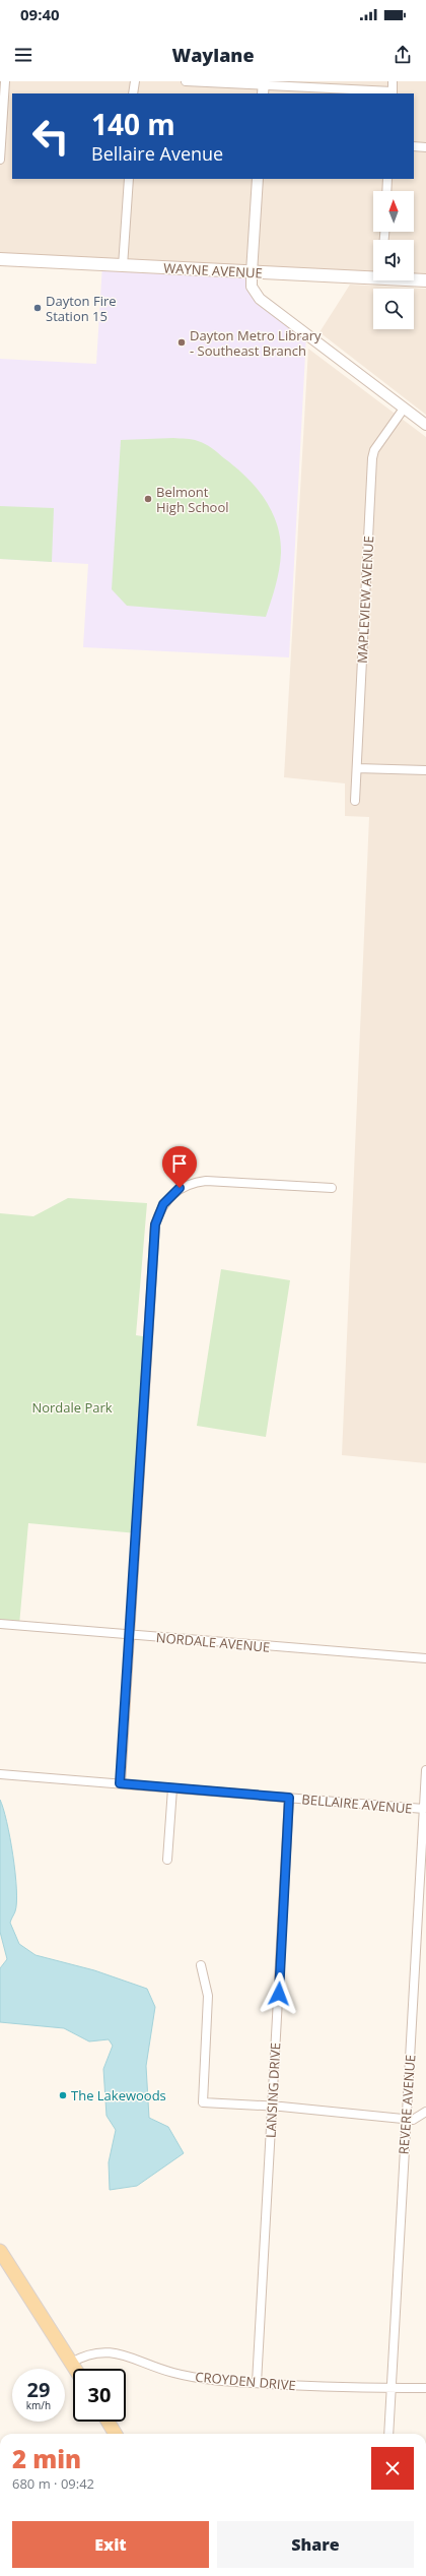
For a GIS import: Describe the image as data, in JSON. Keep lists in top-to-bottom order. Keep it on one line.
{"streets":{"main road":["WAYNE AVENUE"],"street":["MAPLEVIEW AVENUE","NORDALE AVENUE","BELLAIRE AVENUE","LANSING DRIVE","REVERE AVENUE","CROYDEN DRIVE"]},"crossings":[["BELLAIRE AVENUE","LANSING DRIVE"],["BELLAIRE AVENUE","REVERE AVENUE"],["LANSING DRIVE","CROYDEN DRIVE"],["REVERE AVENUE","CROYDEN DRIVE"]],"parks":["Nordale Park"],"places":["Dayton Fire Station 15","Dayton Metro Library - Southeast Branch","Belmont High School","The Lakewoods"],"north":"top","page":{"status":"09:40","header":"Waylane","turn":["140 m","Bellaire Avenue"],"speed":"29 km/h","limit":"30","heading":["2 min","680 m · 09:42"],"buttons":["Exit","Share"]}}
